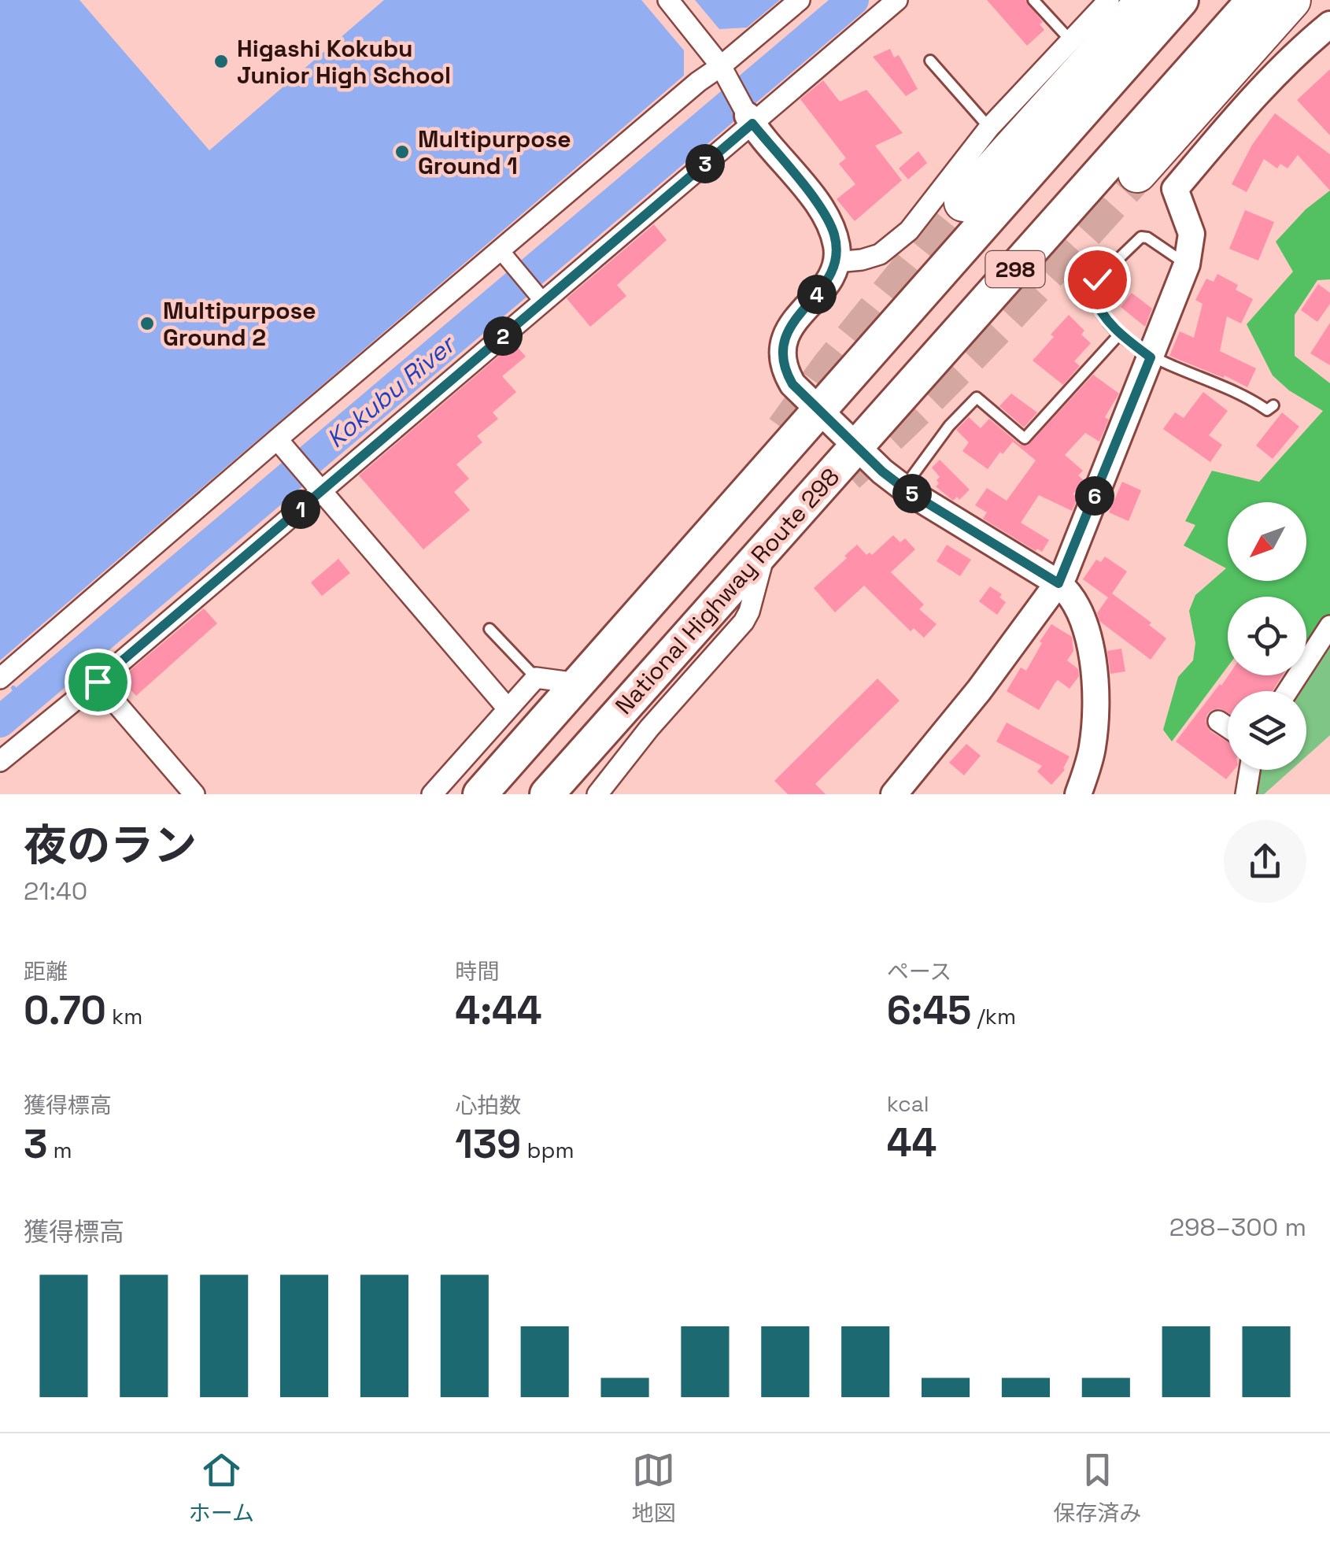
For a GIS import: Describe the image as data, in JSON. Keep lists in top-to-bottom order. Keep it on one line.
{"streets":{"highway":["298","National Highway Route 298"]},"water":["Kokubu River"],"places":["Higashi Kokubu Junior High School","Multipurpose Ground 1","Multipurpose Ground 2"],"north":"bottom left","page":{"pins":["3","4","2","5","6","1"],"heading":["夜のラン","21:40"],"stats":[["距離","0.70 km"],["時間","4:44"],["ペース","6:45 /km"],["獲得標高","3 m"],["心拍数","139 bpm"],["kcal","44"]],"chart":["獲得標高","298–300 m"],"tabs":["ホーム","地図","保存済み"]}}
